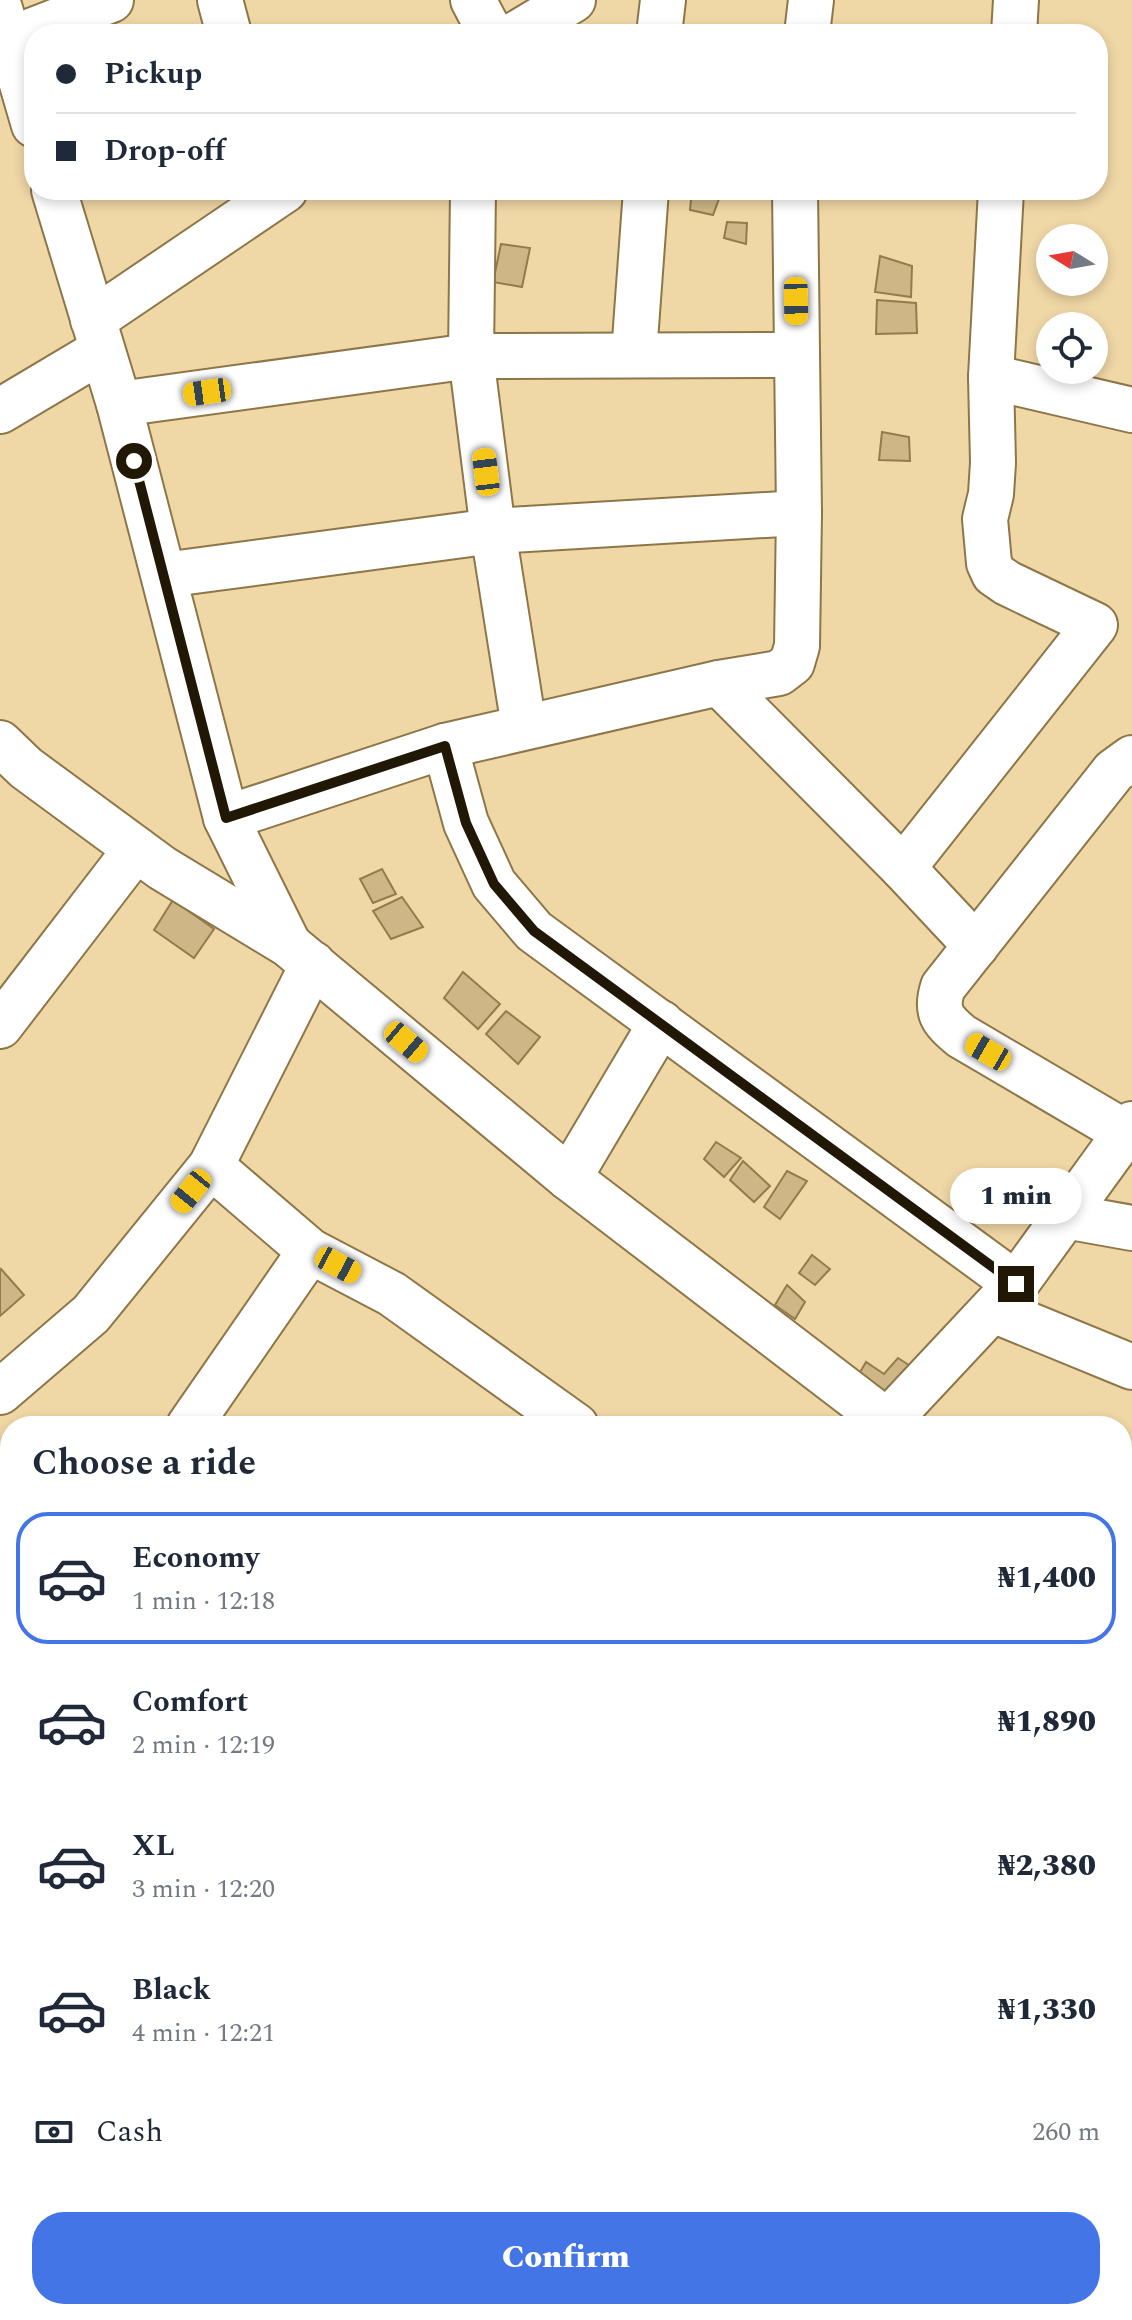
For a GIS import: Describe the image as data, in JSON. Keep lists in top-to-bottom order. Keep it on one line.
{"north":"left","page":{"banner":["Pickup","Drop-off"],"bubble":"1 min","heading":"Choose a ride","list":[{"name":"Economy","note":"1 min · 12:18","value":"₦1,400"},{"name":"Comfort","note":"2 min · 12:19","value":"₦1,890"},{"name":"XL","note":"3 min · 12:20","value":"₦2,380"},{"name":"Black","note":"4 min · 12:21","value":"₦1,330"}],"pay":["Cash","260 m"],"buttons":"Confirm"}}
